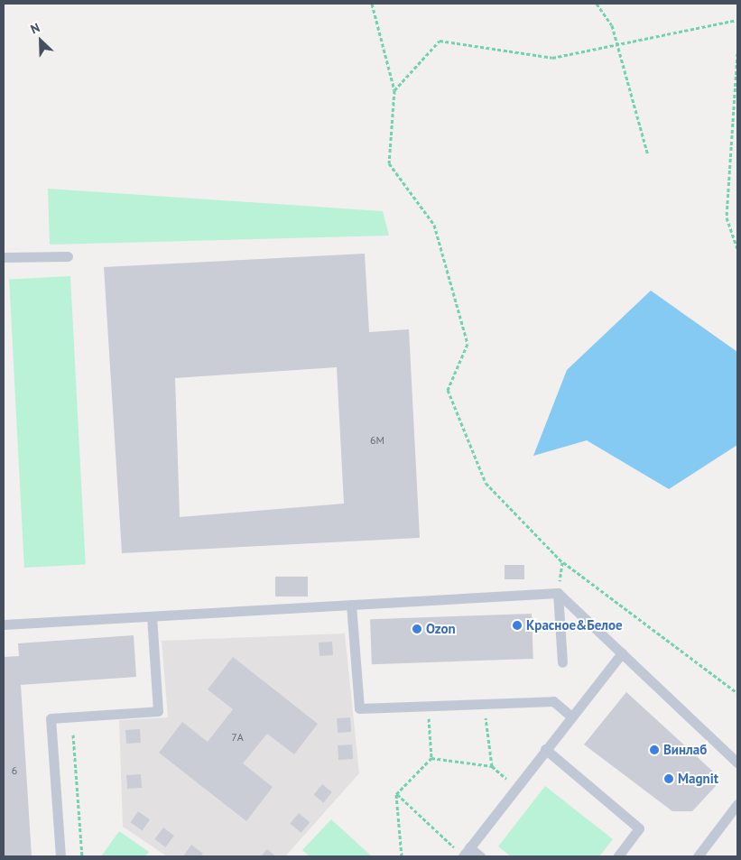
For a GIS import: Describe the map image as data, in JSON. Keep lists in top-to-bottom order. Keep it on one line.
{"places":["Красное&Белое","Ozon","Винлаб","Magnit"],"house_numbers":["6М","7А","6"],"north":"top left"}
